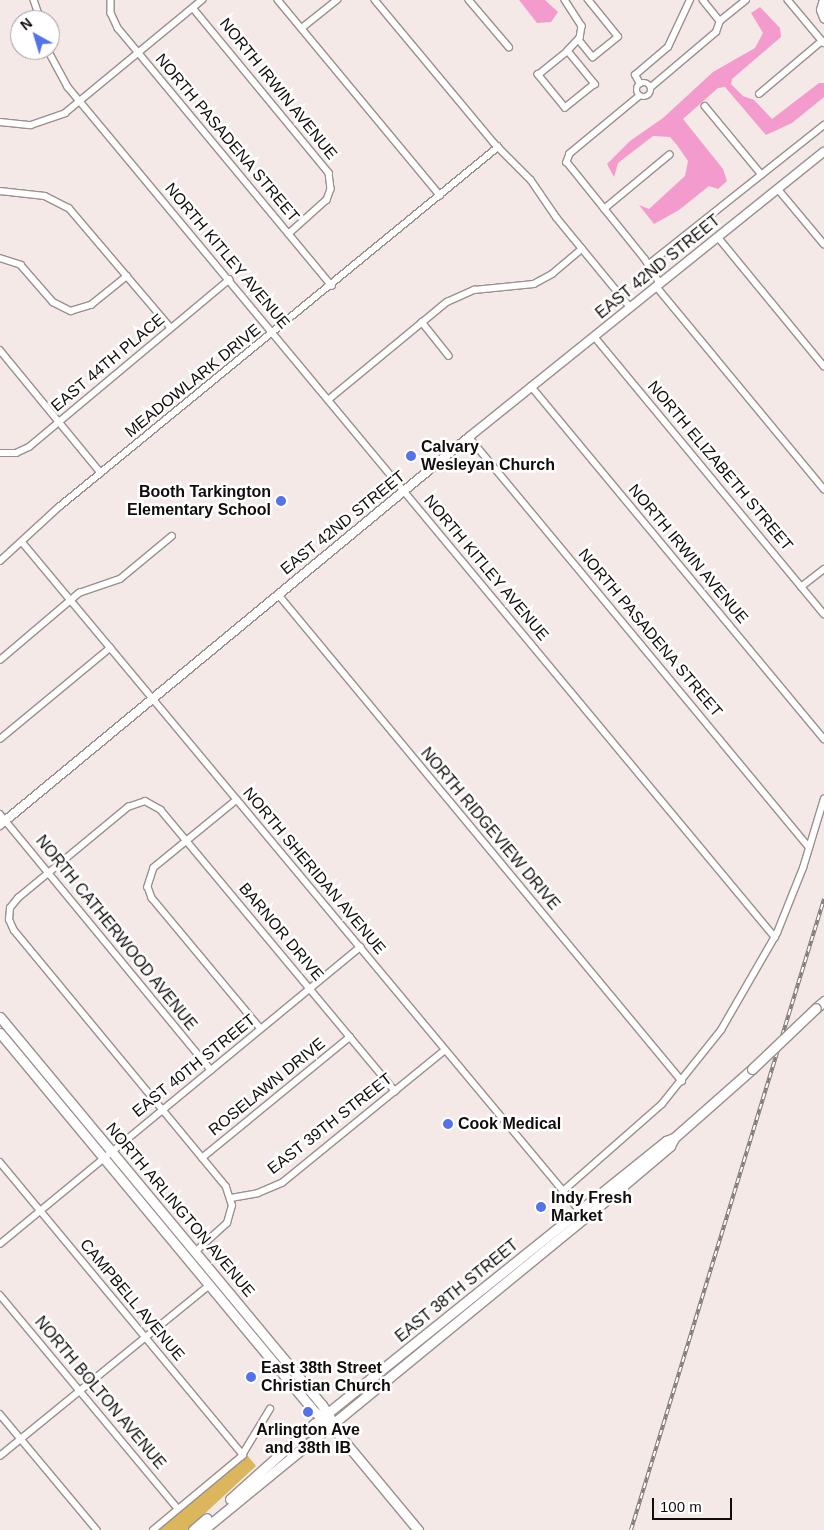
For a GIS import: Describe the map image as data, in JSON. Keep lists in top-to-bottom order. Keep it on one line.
{"streets":{"main road":["NORTH ARLINGTON AVENUE","EAST 38TH STREET"],"street":["NORTH IRWIN AVENUE","NORTH PASADENA STREET","NORTH KITLEY AVENUE","EAST 42ND STREET","EAST 44TH PLACE","MEADOWLARK DRIVE","NORTH ELIZABETH STREET","NORTH RIDGEVIEW DRIVE","NORTH SHERIDAN AVENUE","BARNOR DRIVE","NORTH CATHERWOOD AVENUE","EAST 40TH STREET","ROSELAWN DRIVE","EAST 39TH STREET","CAMPBELL AVENUE","NORTH BOLTON AVENUE"]},"crossings":[["NORTH IRWIN AVENUE","NORTH PASADENA STREET"],["NORTH IRWIN AVENUE","EAST 42ND STREET"],["NORTH PASADENA STREET","EAST 42ND STREET"],["NORTH PASADENA STREET","MEADOWLARK DRIVE"],["NORTH KITLEY AVENUE","EAST 42ND STREET"],["NORTH KITLEY AVENUE","EAST 44TH PLACE"],["NORTH KITLEY AVENUE","MEADOWLARK DRIVE"],["EAST 42ND STREET","NORTH ELIZABETH STREET"],["EAST 42ND STREET","NORTH RIDGEVIEW DRIVE"],["EAST 42ND STREET","NORTH SHERIDAN AVENUE"],["EAST 42ND STREET","NORTH CATHERWOOD AVENUE"],["MEADOWLARK DRIVE","NORTH SHERIDAN AVENUE"],["NORTH SHERIDAN AVENUE","EAST 40TH STREET"],["NORTH SHERIDAN AVENUE","EAST 39TH STREET"],["NORTH SHERIDAN AVENUE","EAST 38TH STREET"],["BARNOR DRIVE","NORTH CATHERWOOD AVENUE"],["BARNOR DRIVE","EAST 40TH STREET"],["BARNOR DRIVE","ROSELAWN DRIVE"],["BARNOR DRIVE","EAST 39TH STREET"],["NORTH CATHERWOOD AVENUE","EAST 40TH STREET"],["EAST 40TH STREET","NORTH ARLINGTON AVENUE"],["EAST 40TH STREET","CAMPBELL AVENUE"],["NORTH ARLINGTON AVENUE","EAST 38TH STREET"]],"places":["Calvary Wesleyan Church","Booth Tarkington Elementary School","Cook Medical","Indy Fresh Market","East 38th Street Christian Church","Arlington Ave and 38th IB"],"scale_bar":"100 m","north":"top left"}
